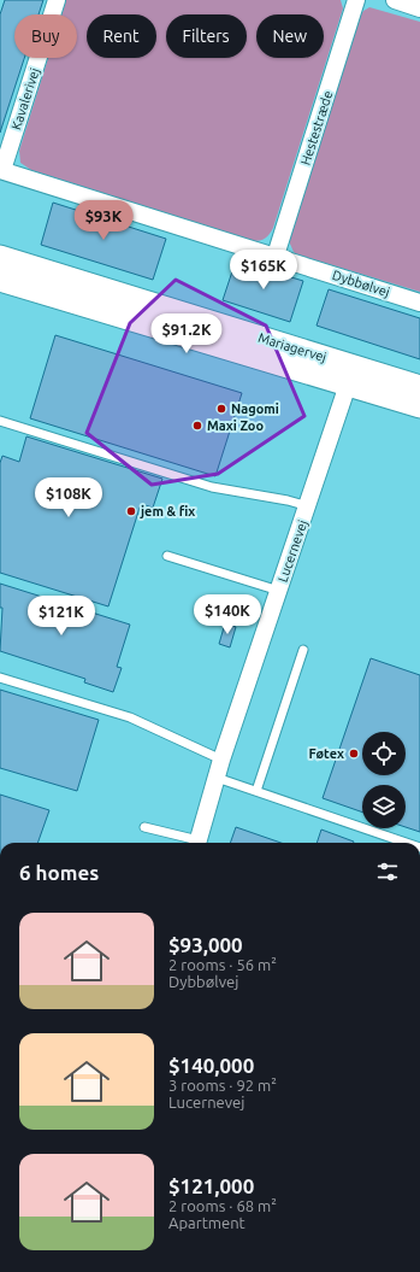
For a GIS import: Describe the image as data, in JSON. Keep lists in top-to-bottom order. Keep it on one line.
{"streets":{"street":["Kavalerivej","Hestestræde","Dybbølvej","Mariagervej","Lucernevej"]},"crossings":[["Kavalerivej","Dybbølvej"],["Hestestræde","Dybbølvej"],["Mariagervej","Lucernevej"]],"places":["Nagomi","Maxi Zoo","jem & fix","Føtex"],"page":{"chip":["Buy","Rent","Filters","New"],"price":["$93K","$165K","$91.2K","$108K","$140K","$121K"],"heading":"6 homes","list":[{"name":"$93,000","note":"2 rooms · 56 m² · Dybbølvej"},{"name":"$140,000","note":"3 rooms · 92 m² · Lucernevej"},{"name":"$121,000","note":"2 rooms · 68 m² · Apartment"}]}}
